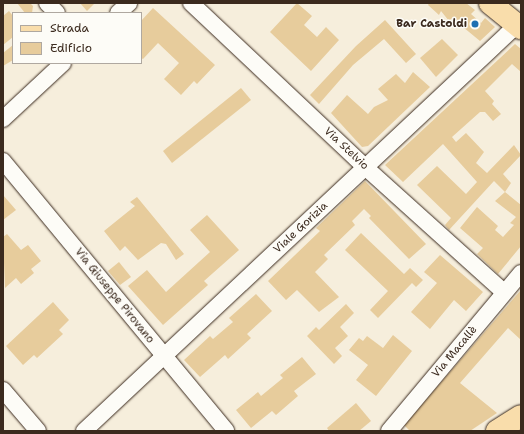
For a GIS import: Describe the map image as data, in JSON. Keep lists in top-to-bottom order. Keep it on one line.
{"streets":{"street":["Via Stelvio","Viale Gorizia","Via Giuseppe Pirovano","Via Macallè"]},"crossings":[["Via Stelvio","Viale Gorizia"],["Via Stelvio","Via Macallè"],["Viale Gorizia","Via Giuseppe Pirovano"]],"places":["Bar Castoldi"],"legend":["Strada","Edificio"]}
